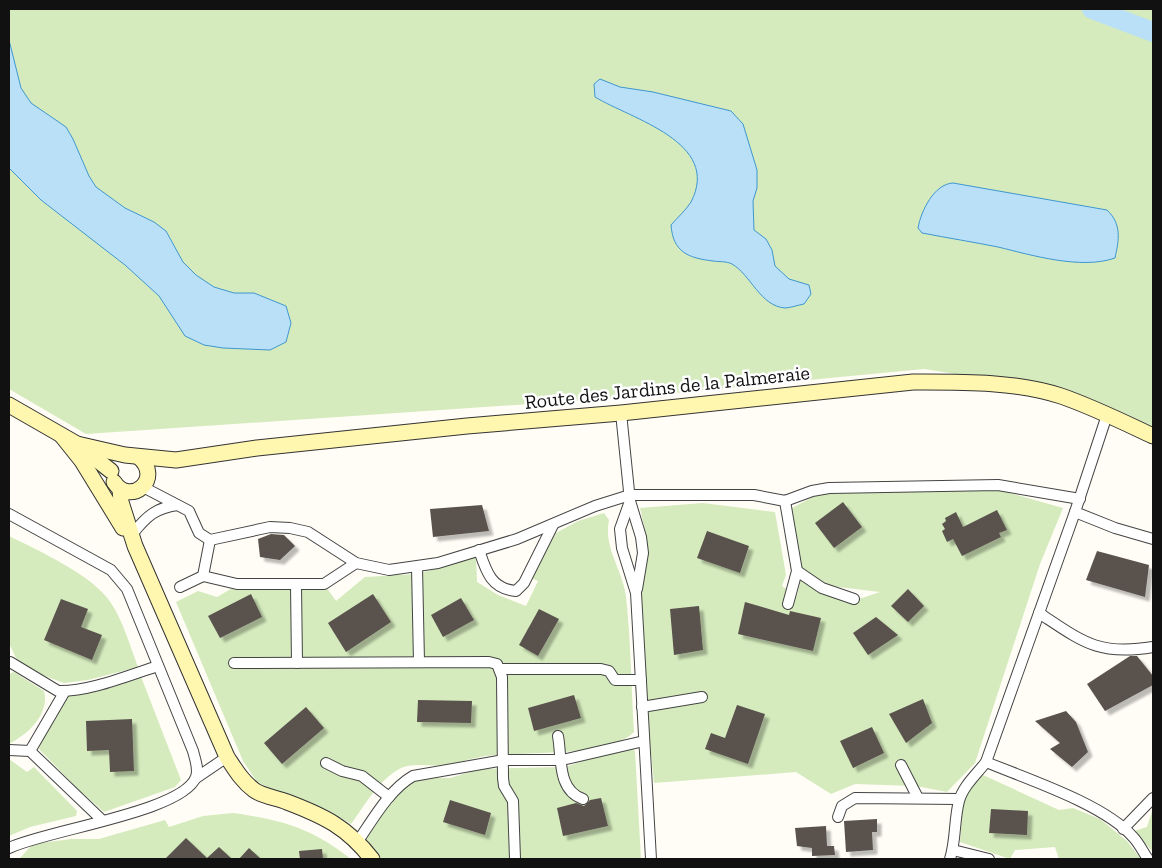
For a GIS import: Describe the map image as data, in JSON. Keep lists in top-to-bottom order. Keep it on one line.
{"streets":{"street":["Route des Jardins de la Palmeraie"]}}
